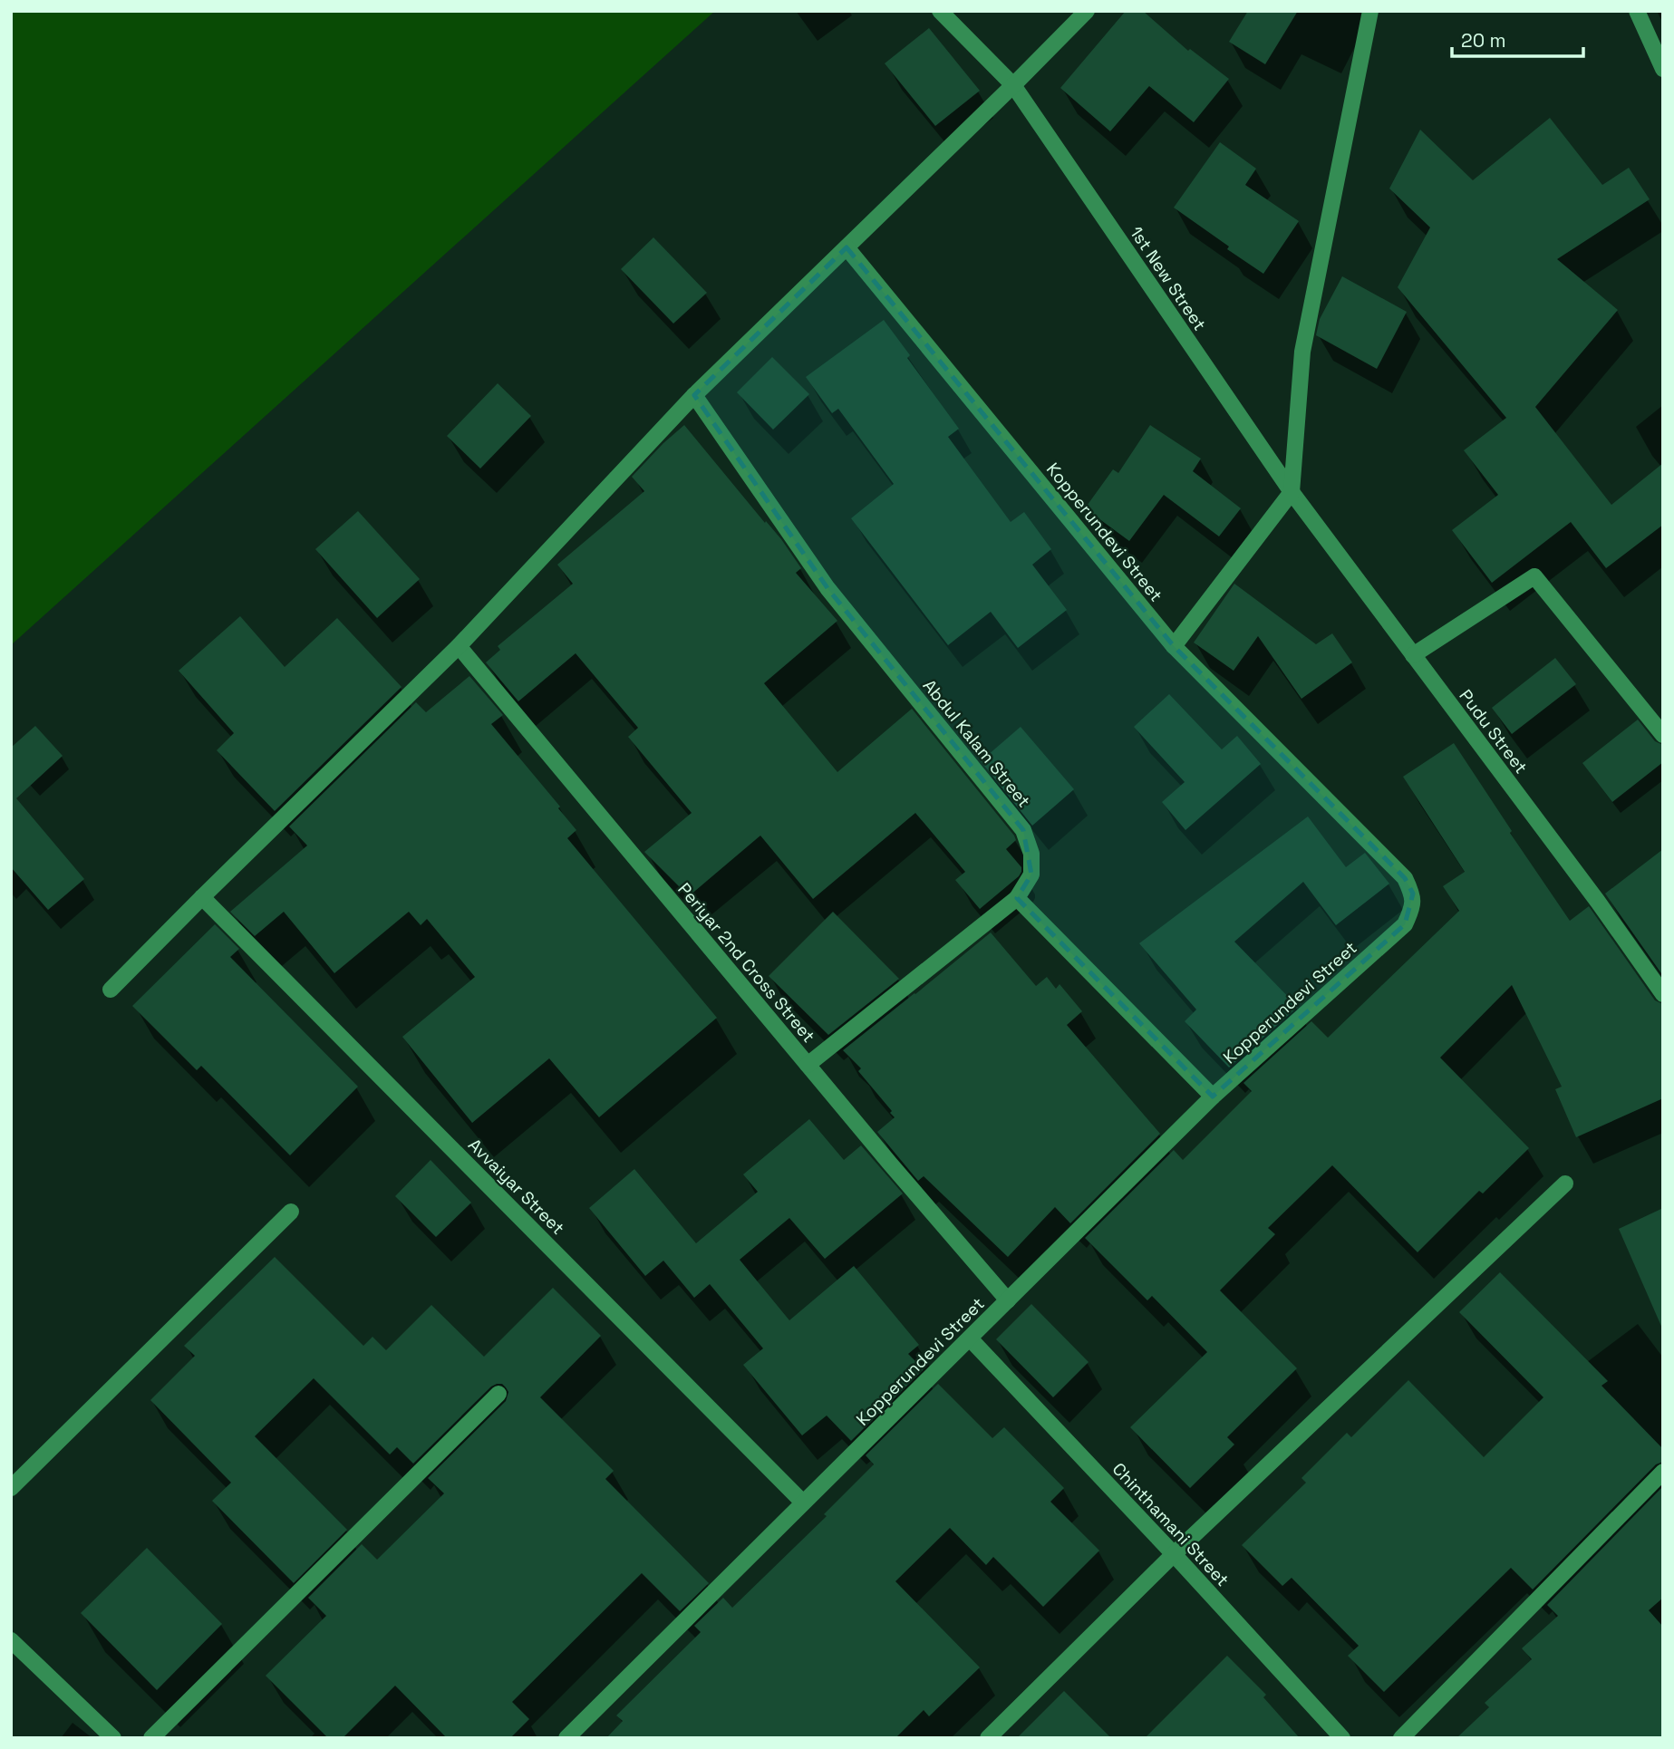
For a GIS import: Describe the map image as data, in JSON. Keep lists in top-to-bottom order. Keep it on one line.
{"streets":{"street":["1st New Street","Kopperundevi Street","Pudu Street","Abdul Kalam Street","Periyar 2nd Cross Street","Avvaiyar Street","Chinthamani Street"]},"crossings":[["1st New Street","Pudu Street"],["Kopperundevi Street","Periyar 2nd Cross Street"],["Kopperundevi Street","Avvaiyar Street"],["Kopperundevi Street","Chinthamani Street"]],"scale_bar":"20 m"}
